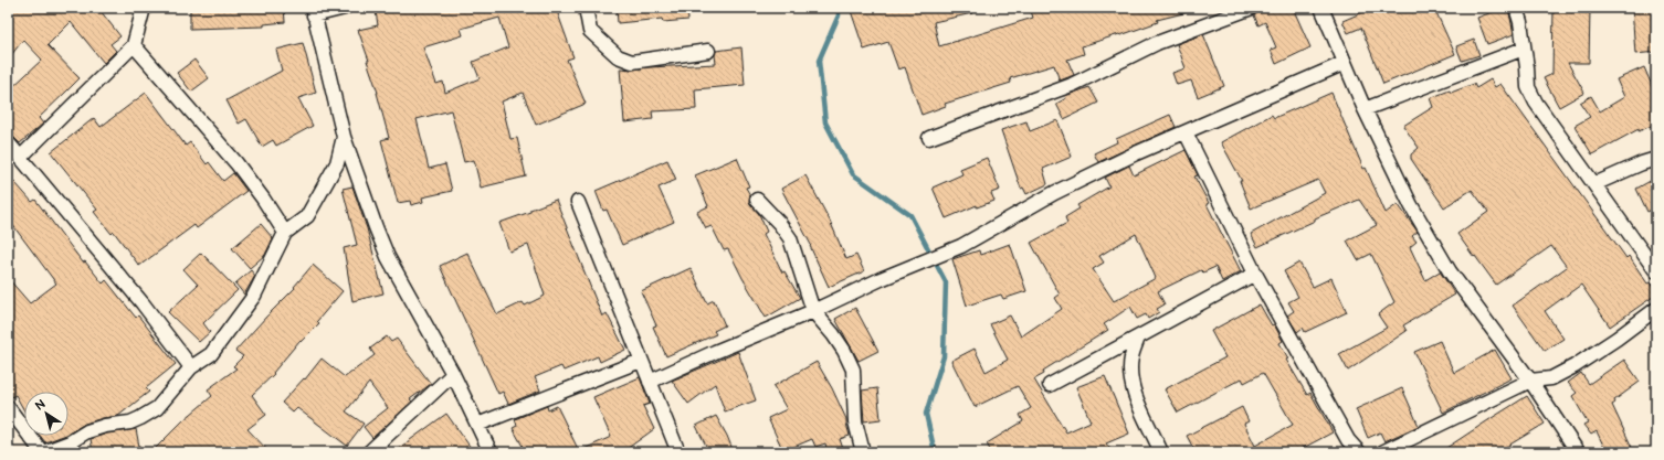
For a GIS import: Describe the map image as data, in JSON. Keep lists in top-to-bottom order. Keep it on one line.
{"north":"top left"}
